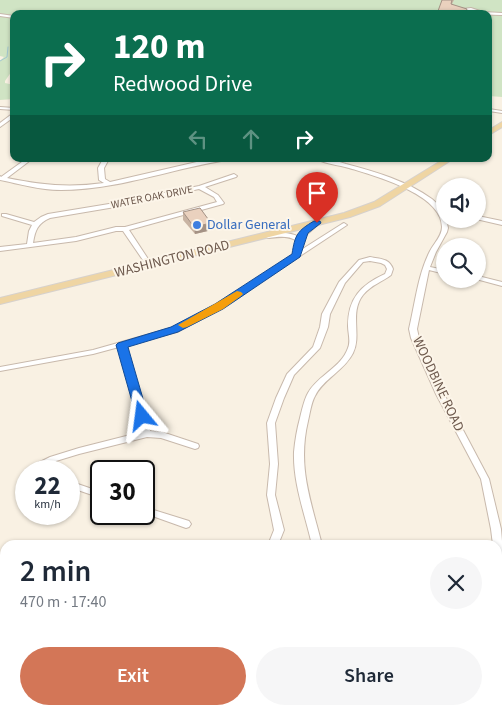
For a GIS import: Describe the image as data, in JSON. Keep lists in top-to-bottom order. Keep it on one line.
{"streets":{"main road":["WASHINGTON ROAD"],"street":["WATER OAK DRIVE","WOODBINE ROAD"]},"crossings":[["WASHINGTON ROAD","WOODBINE ROAD"]],"places":["Dollar General"],"page":{"turn":["120 m","Redwood Drive"],"speed":"22 km/h","limit":"30","heading":["2 min","470 m · 17:40"],"buttons":["Exit","Share"]}}
